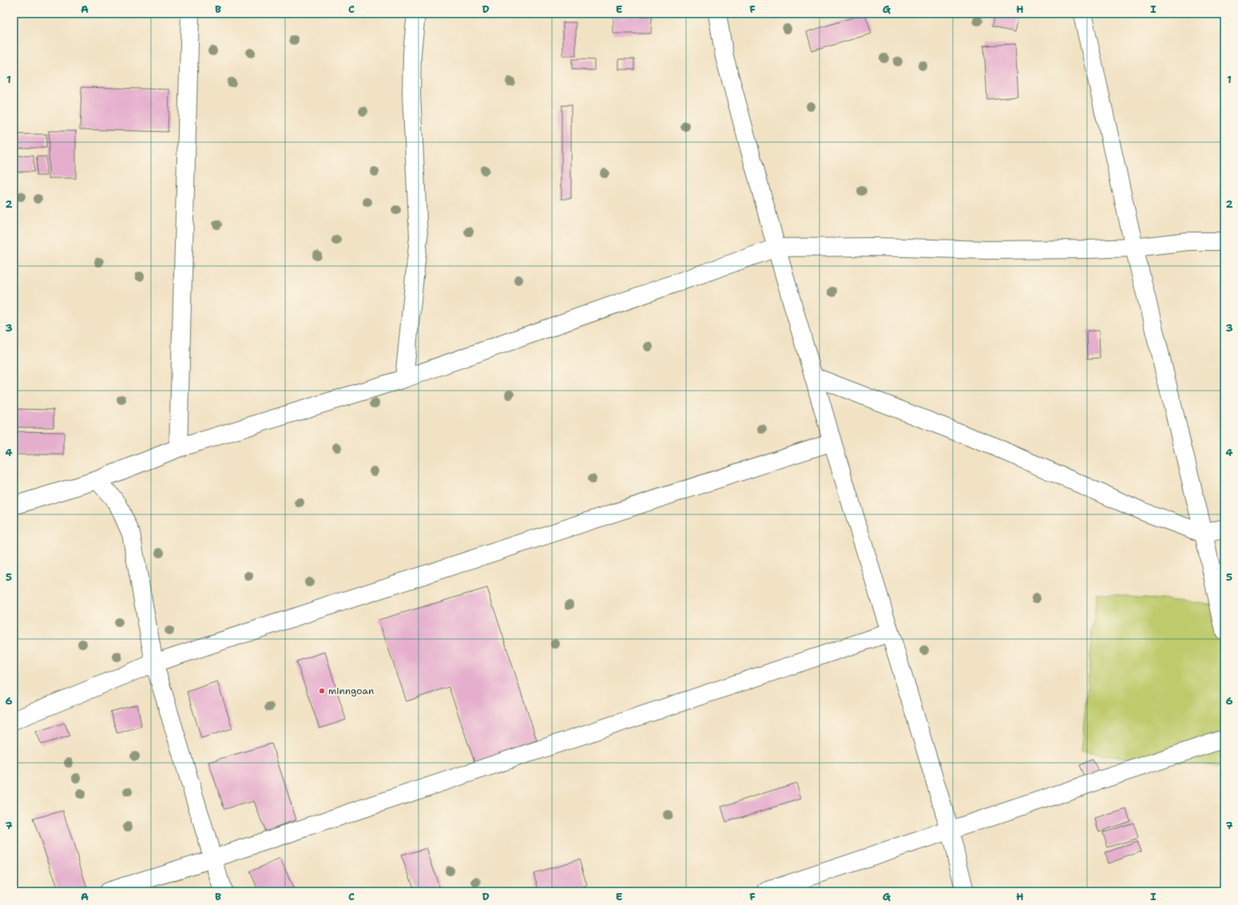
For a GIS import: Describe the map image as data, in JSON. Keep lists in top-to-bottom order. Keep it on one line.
{"places":["minngoan"],"grid":{"columns":["A","B","C","D","E","F","G","H","I"],"rows":["1","2","3","4","5","6","7"]}}
